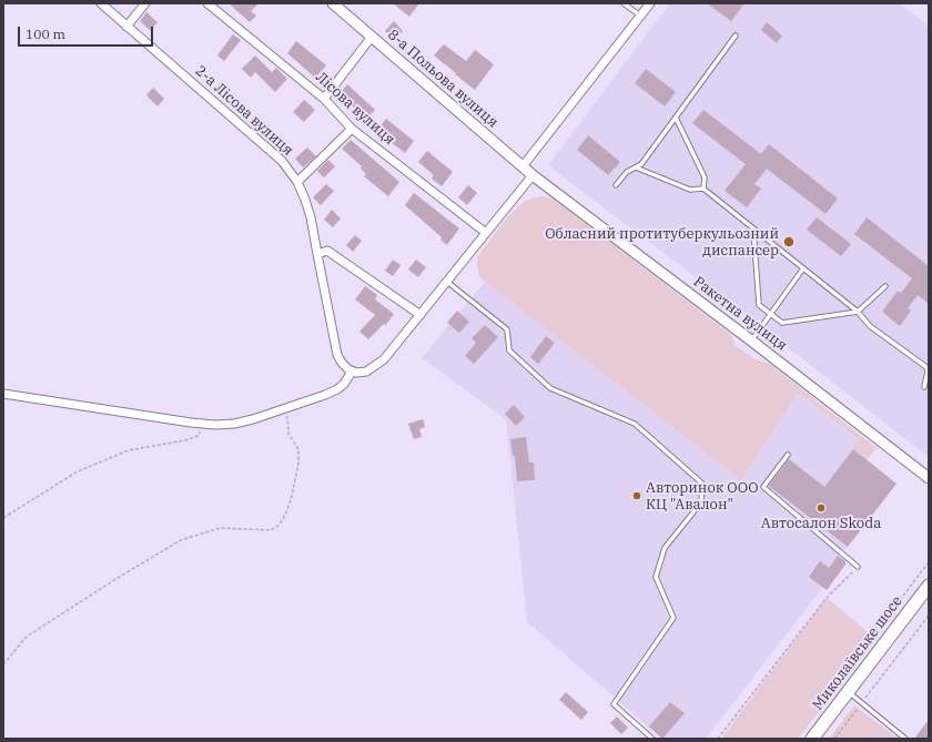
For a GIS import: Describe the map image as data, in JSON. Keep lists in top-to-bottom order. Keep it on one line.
{"streets":{"main road":["Миколаївське шосе"],"street":["8-а Польова вулиця","Лісова вулиця","2-а Лісова вулиця","Ракетна вулиця"]},"crossings":[["8-а Польова вулиця","Ракетна вулиця"]],"places":["Обласний протитуберкульозний диспансер","Авторинок ООО КЦ \"Авалон\"","Автосалон Skoda"],"scale_bar":"100 m"}
